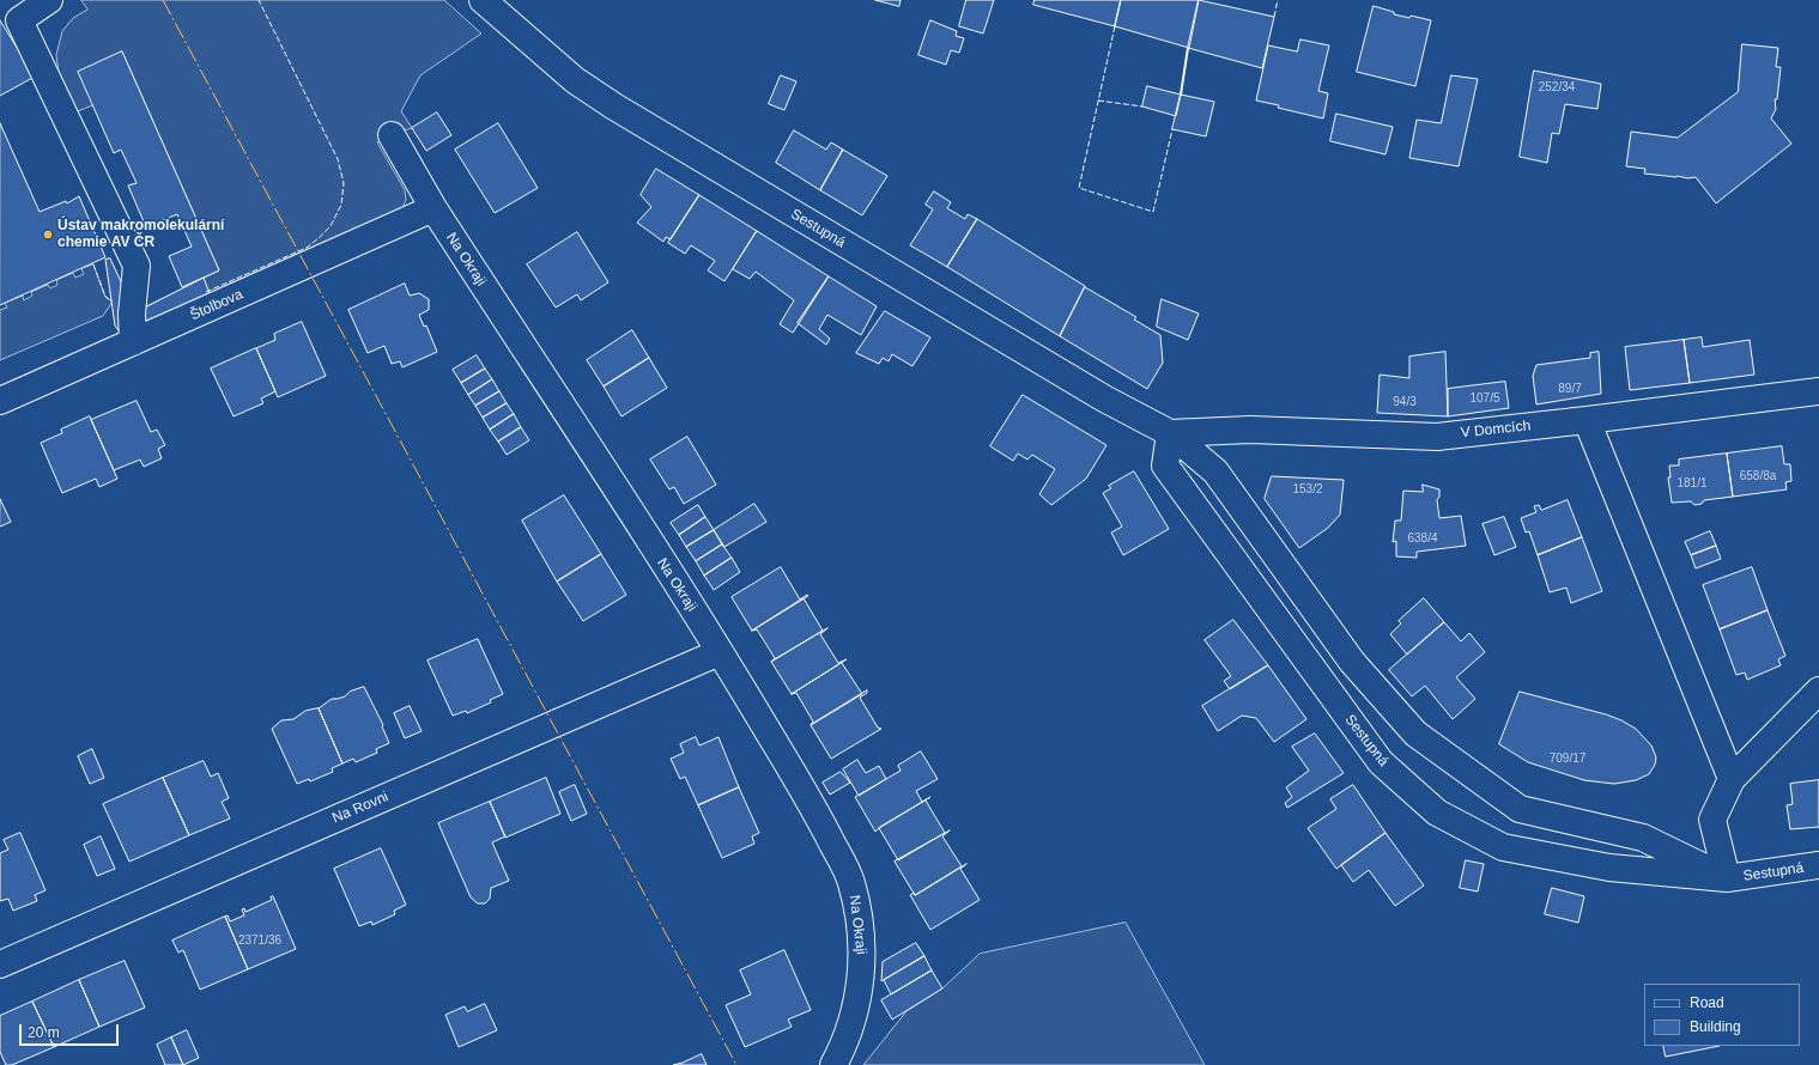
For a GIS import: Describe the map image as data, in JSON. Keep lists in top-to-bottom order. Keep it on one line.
{"streets":{"street":["Sestupná","Na Okraji","Štolbova","V Domcích","Na Rovni"]},"crossings":[["Sestupná","V Domcích"],["Na Okraji","Štolbova"],["Na Okraji","Na Rovni"]],"places":["Ústav makromolekulární chemie AV ČR"],"house_numbers":["252/34","89/7","107/5","94/3","658/8a","181/1","153/2","638/4","709/17","2371/36"],"legend":["Road","Building"],"scale_bar":"20 m"}
